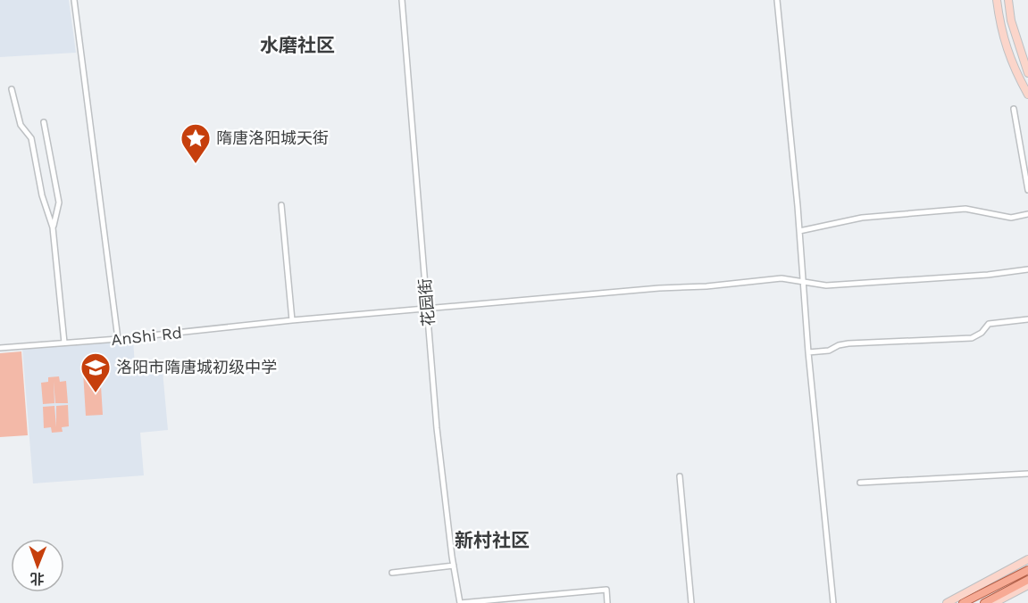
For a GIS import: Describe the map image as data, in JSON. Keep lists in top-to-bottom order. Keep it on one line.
{"streets":{"street":["花园街","AnShi Rd"]},"crossings":[["花园街","AnShi Rd"]],"districts":["水磨社区","新村社区"],"places":{"place":["隋唐洛阳城天街"],"school or university":["洛阳市隋唐城初级中学"]},"north":"bottom"}
